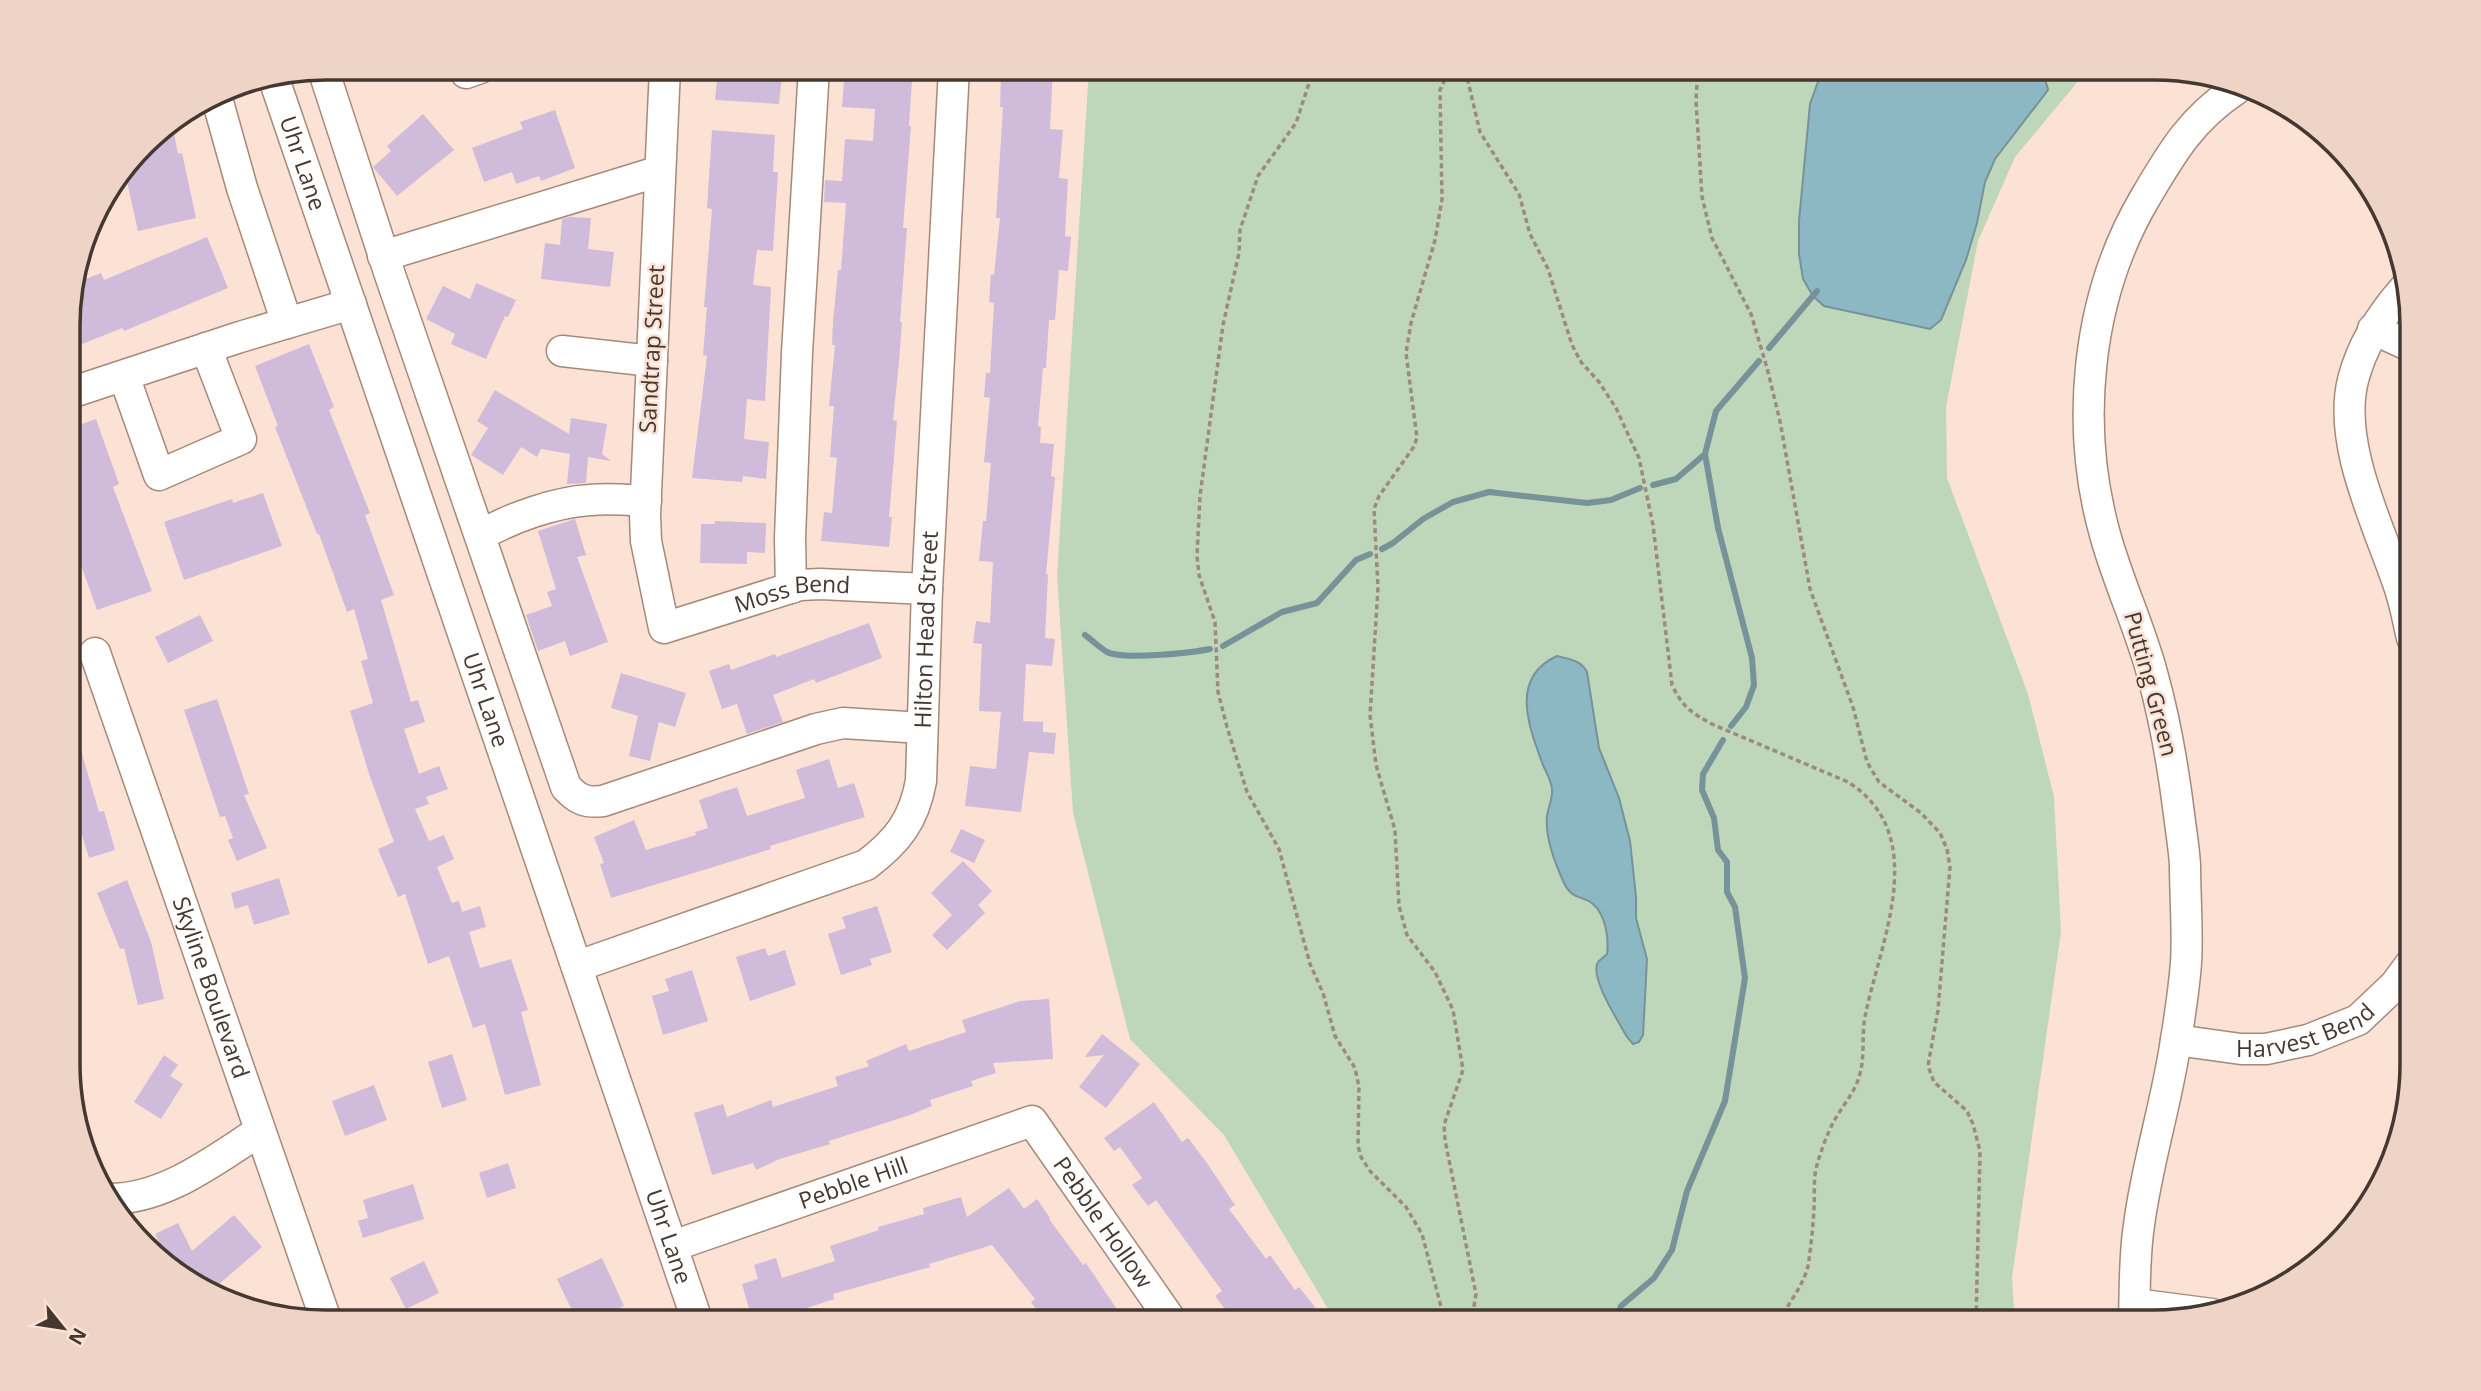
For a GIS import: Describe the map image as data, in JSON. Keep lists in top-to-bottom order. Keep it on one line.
{"streets":{"street":["Uhr Lane","Sandtrap Street","Moss Bend","Hilton Head Street","Putting Green","Skyline Boulevard","Harvest Bend","Pebble Hill","Pebble Hollow"]},"crossings":[["Uhr Lane","Hilton Head Street"],["Uhr Lane","Pebble Hill"],["Sandtrap Street","Moss Bend"],["Moss Bend","Hilton Head Street"],["Putting Green","Harvest Bend"],["Pebble Hill","Pebble Hollow"]],"north":"bottom right"}
